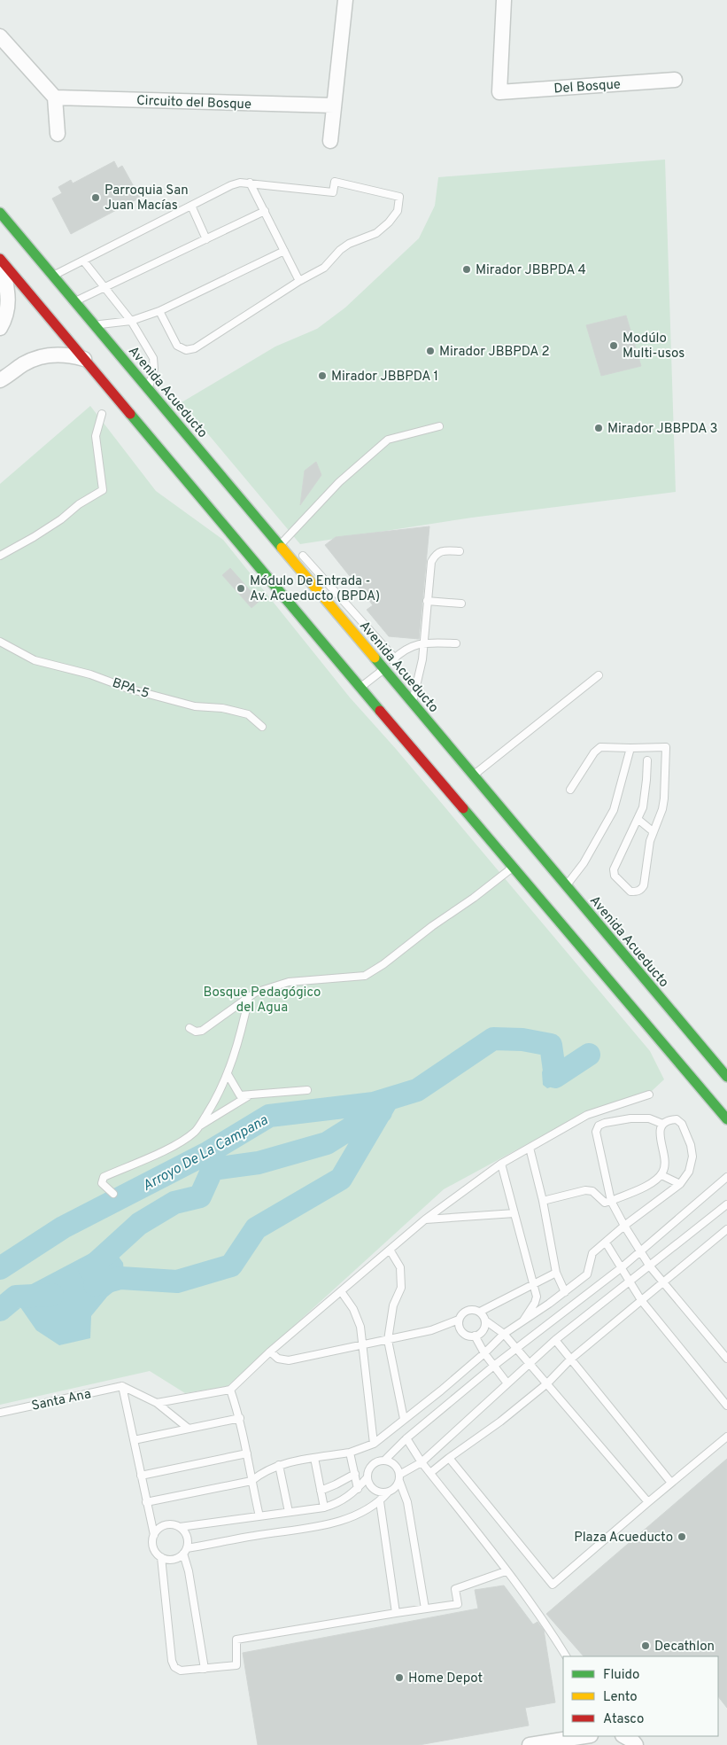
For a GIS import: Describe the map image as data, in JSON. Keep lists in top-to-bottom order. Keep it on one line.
{"streets":{"main road":["Avenida Acueducto"],"street":["Del Bosque","Circuito del Bosque"],"lane":["BPA-5","Santa Ana"]},"water":["Arroyo De La Campana"],"parks":["Bosque Pedagógico del Agua"],"places":["Parroquia San Juan Macías","Mirador JBBPDA 4","Modúlo Multi-usos","Mirador JBBPDA 2","Mirador JBBPDA 1","Mirador JBBPDA 3","Módulo De Entrada - Av. Acueducto (BPDA)","Plaza Acueducto","Decathlon","Home Depot"],"legend":["Fluido","Lento","Atasco"]}
